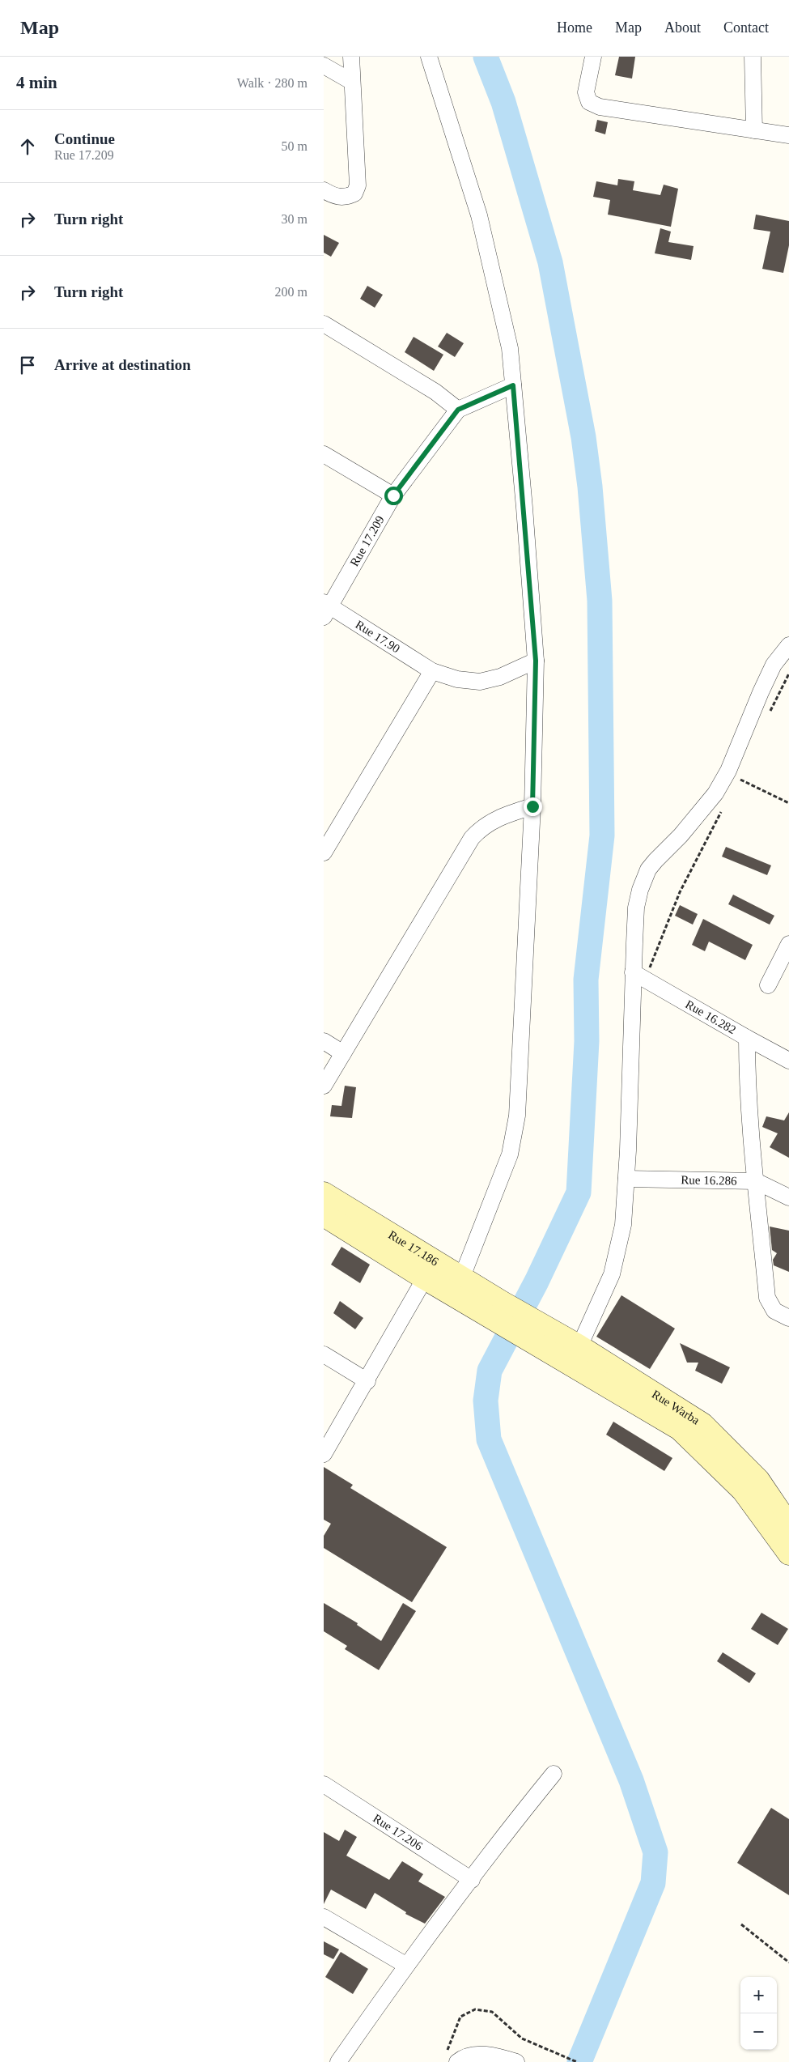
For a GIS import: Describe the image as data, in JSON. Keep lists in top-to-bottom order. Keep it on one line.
{"streets":{"main road":["Rue 17.186","Rue Warba"],"street":["Rue 17.209","Rue 17.90","Rue 16.282","Rue 16.286","Rue 17.206"]},"crossings":[["Rue 17.209","Rue 17.90"]],"page":{"header":"Map","nav":["Home","Map","About","Contact"],"heading":["4 min","Walk · 280 m"],"list":[["Continue","Rue 17.209","50 m"],["Turn right","30 m"],["Turn right","200 m"],"Arrive at destination"],"map_buttons":["+","−"]}}
